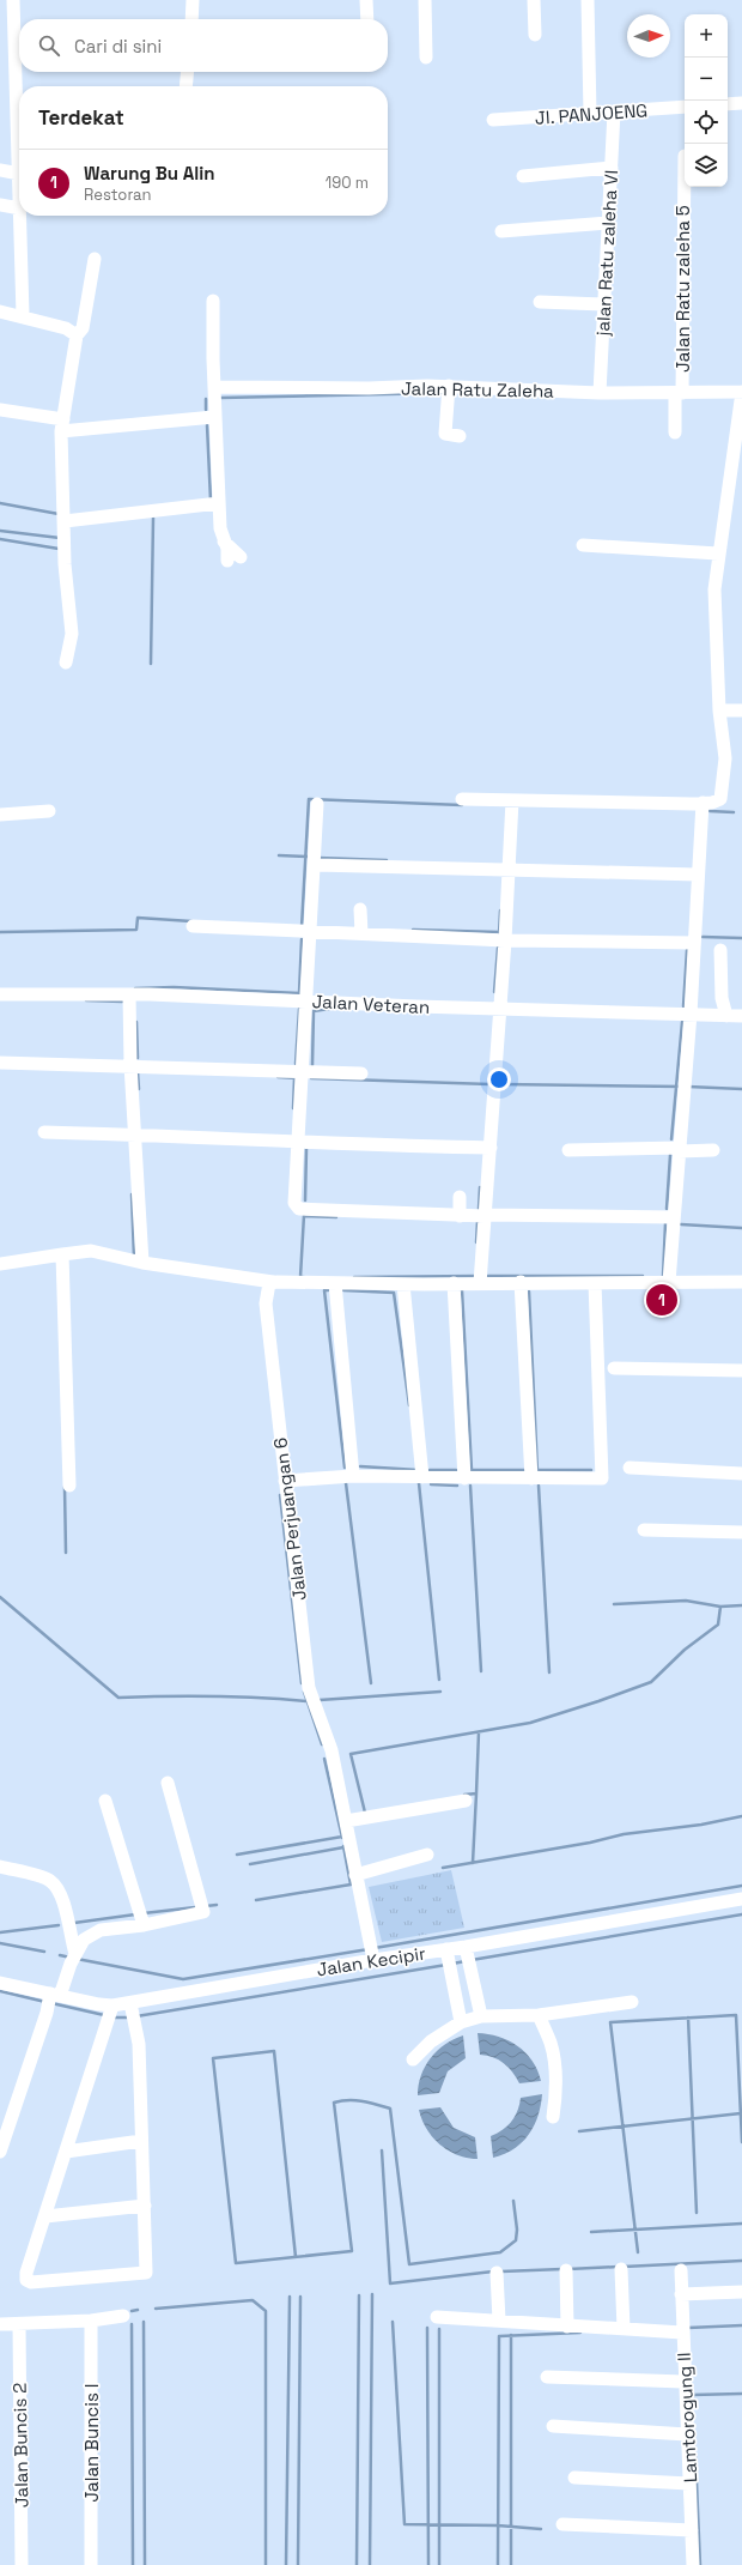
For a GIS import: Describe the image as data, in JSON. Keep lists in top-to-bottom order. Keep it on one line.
{"streets":{"street":["Jl. PANJOENG","jalan Ratu zaleha VI","Jalan Ratu zaleha 5","Jalan Ratu Zaleha","Jalan Veteran","Jalan Perjuangan 6","Jalan Kecipir","Lamtorogung II","Jalan Buncis I","Jalan Buncis 2"]},"crossings":[["Jl. PANJOENG","jalan Ratu zaleha VI"],["jalan Ratu zaleha VI","Jalan Ratu Zaleha"],["Jalan Ratu zaleha 5","Jalan Ratu Zaleha"],["Jalan Perjuangan 6","Jalan Kecipir"]],"north":"right","page":{"map_buttons":["+","−"],"search":"Cari di sini","heading":"Terdekat","list":[{"mark":"1","name":"Warung Bu Alin","note":"Restoran","value":"190 m"}],"pins":"1"}}
